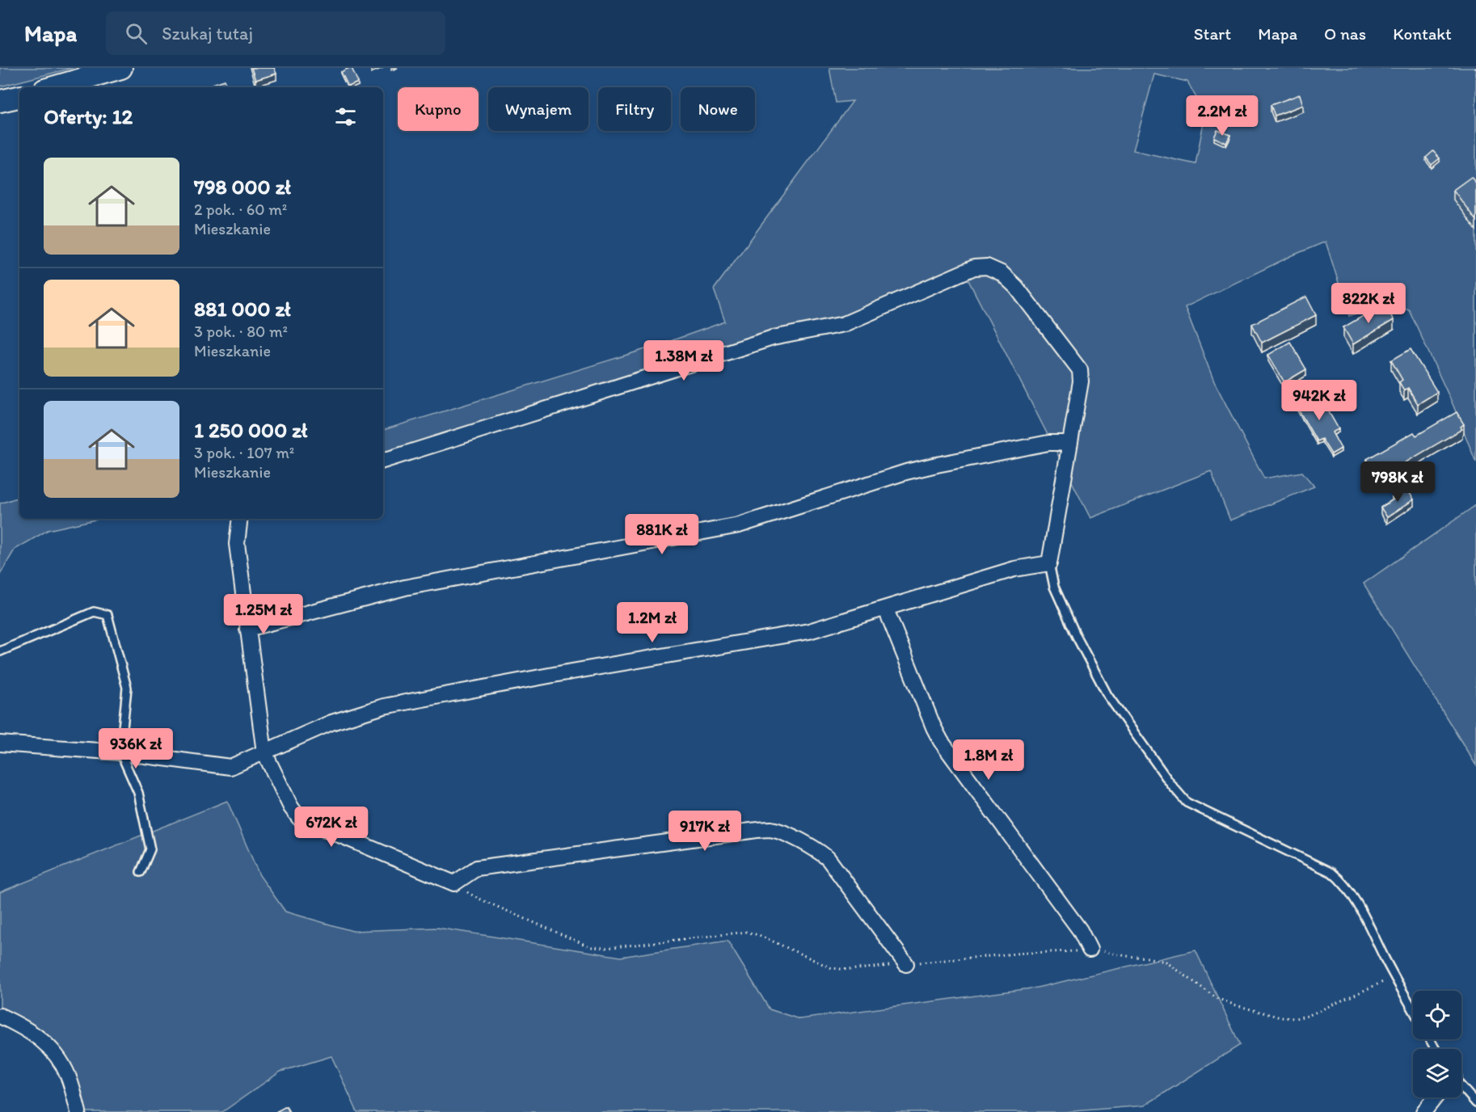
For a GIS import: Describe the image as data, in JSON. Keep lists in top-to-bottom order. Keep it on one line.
{"page":{"header":"Mapa","search":"Szukaj tutaj","nav":["Start","Mapa","O nas","Kontakt"],"chip":["Kupno","Wynajem","Filtry","Nowe"],"heading":"Oferty: 12","price":["2.2M zł","822K zł","1.38M zł","942K zł","798K zł","881K zł","1.25M zł","1.2M zł","936K zł","1.8M zł","672K zł","917K zł"],"list":[{"name":"798 000 zł","note":"2 pok. · 60 m² · Mieszkanie"},{"name":"881 000 zł","note":"3 pok. · 80 m² · Mieszkanie"},{"name":"1 250 000 zł","note":"3 pok. · 107 m² · Mieszkanie"}]}}
